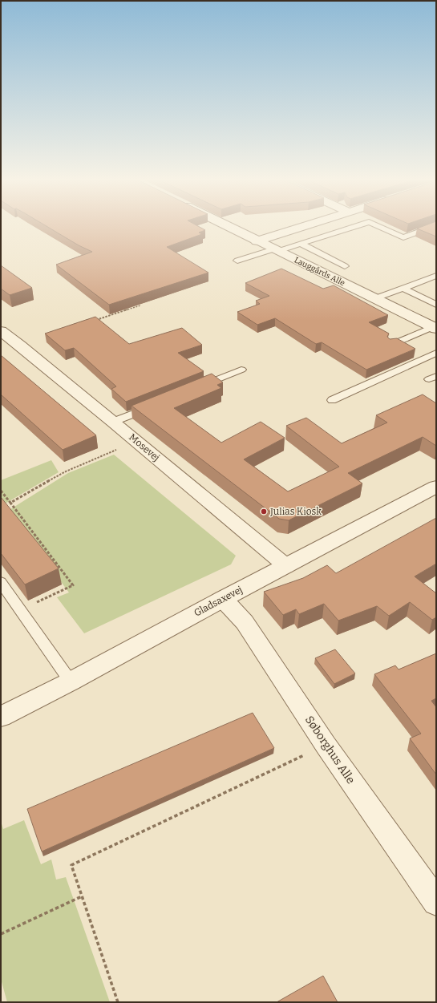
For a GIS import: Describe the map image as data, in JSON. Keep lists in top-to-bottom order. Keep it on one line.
{"streets":{"street":["Lauggårds Alle","Mosevej","Gladsaxevej","Søborghus Alle"]},"crossings":[["Mosevej","Gladsaxevej"],["Gladsaxevej","Søborghus Alle"]],"places":["Julias Kiosk"]}
